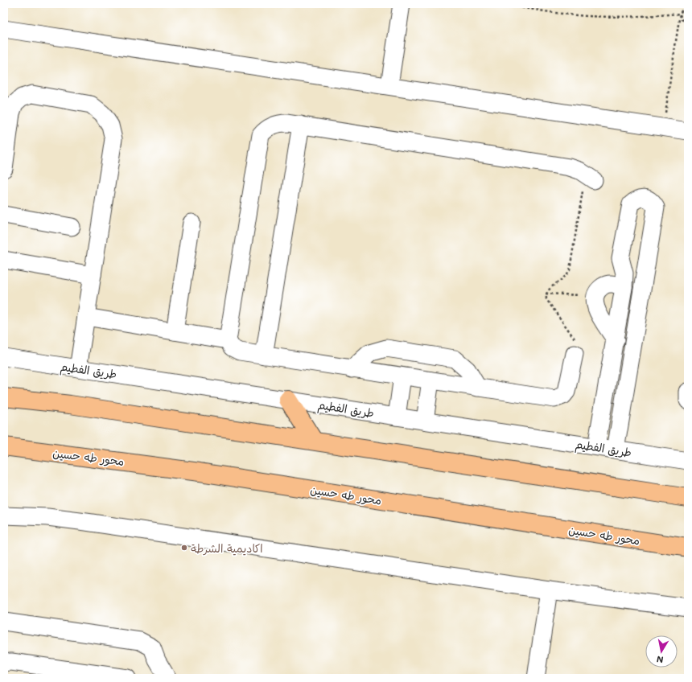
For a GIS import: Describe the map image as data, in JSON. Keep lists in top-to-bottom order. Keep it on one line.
{"streets":{"main road":["محور طه حسين"],"street":["طريق الفطيم"]},"places":["اكاديمية الشرطة"],"north":"bottom"}
